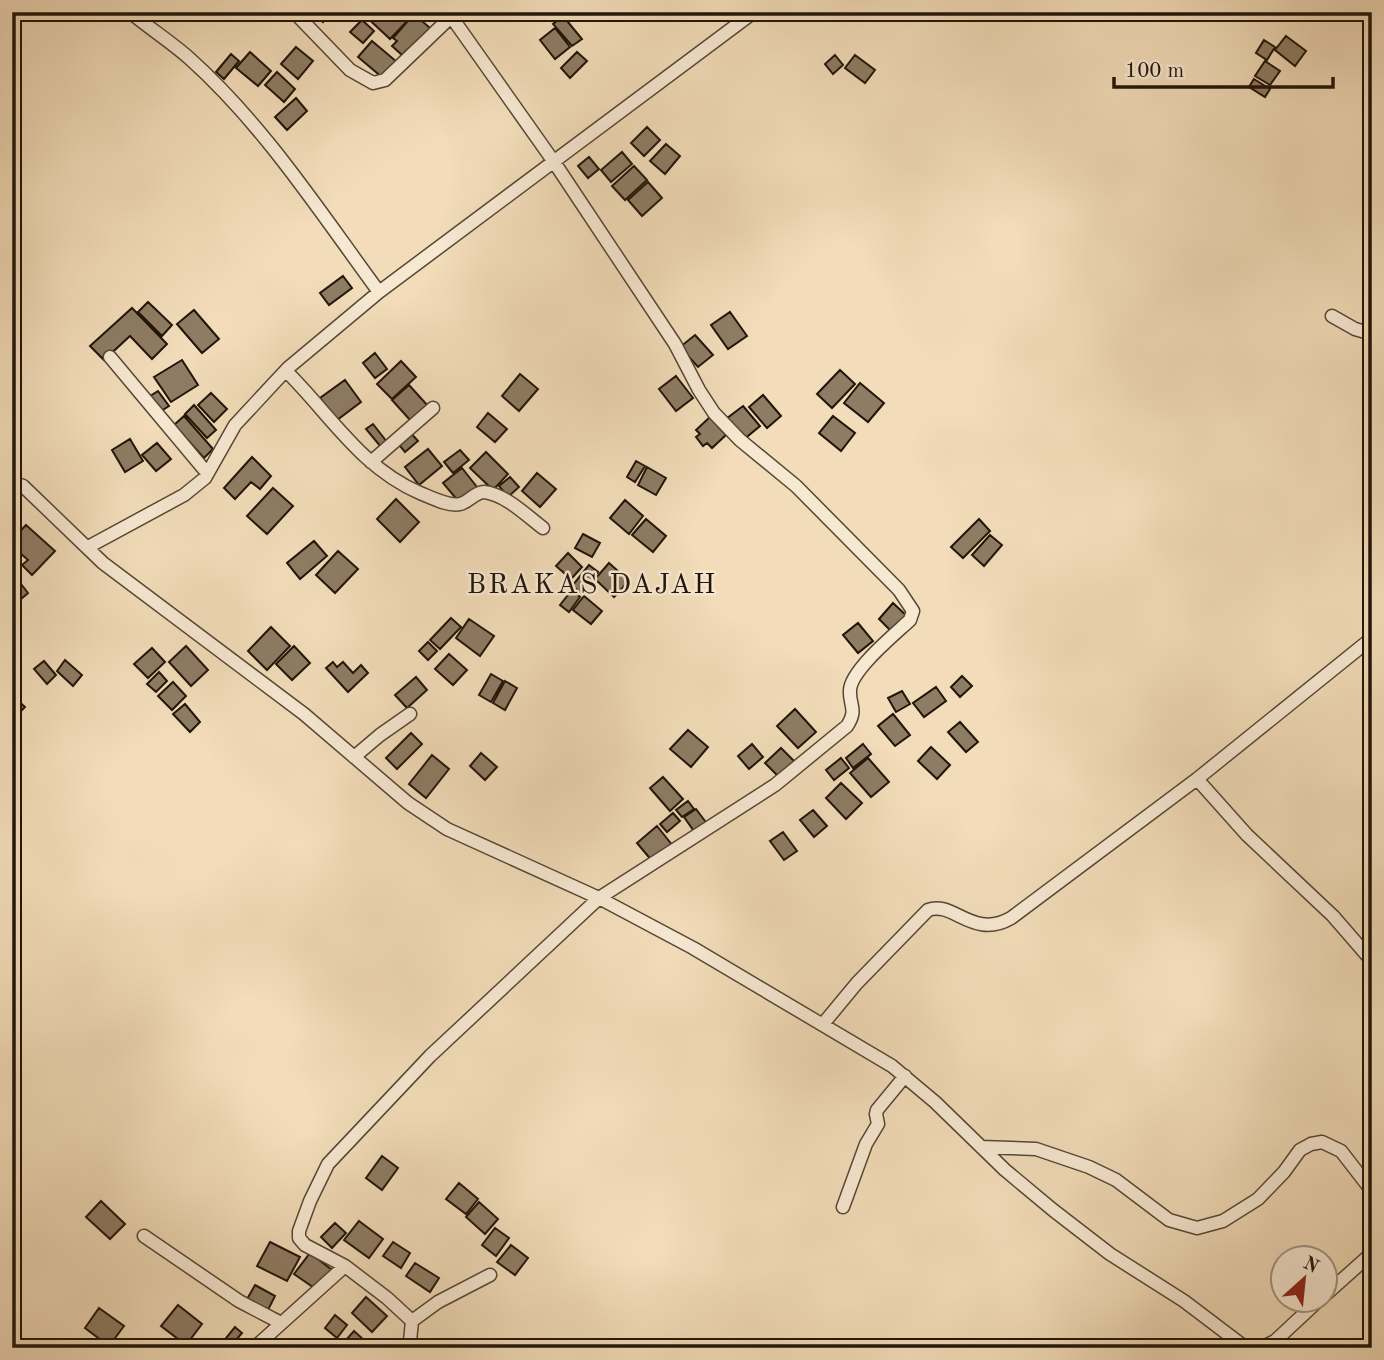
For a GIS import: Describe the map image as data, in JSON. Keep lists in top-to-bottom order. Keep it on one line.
{"districts":["BRAKAS DAJAH"],"scale_bar":"100 m","north":"top right"}
